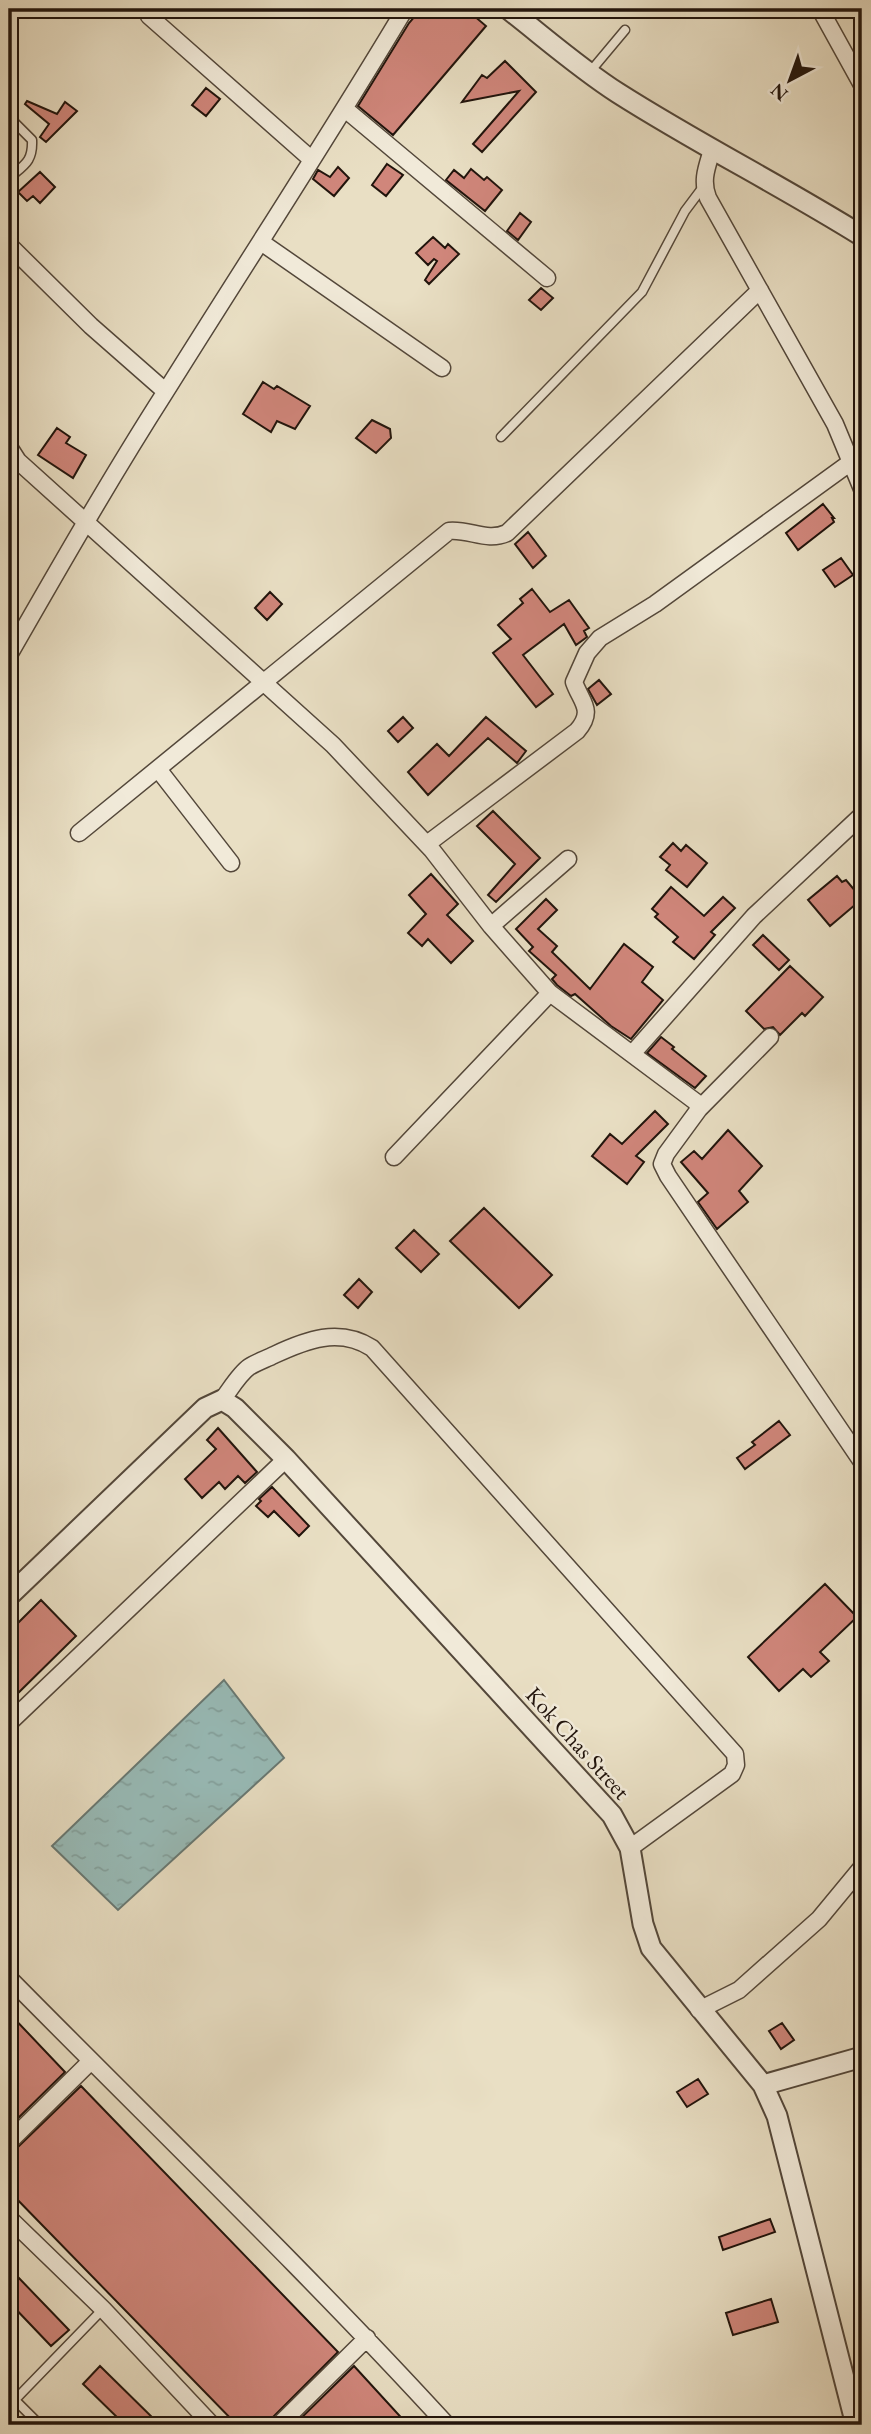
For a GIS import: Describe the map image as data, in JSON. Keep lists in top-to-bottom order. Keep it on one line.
{"streets":{"street":["Kok Chas Street"]},"north":"bottom left"}
